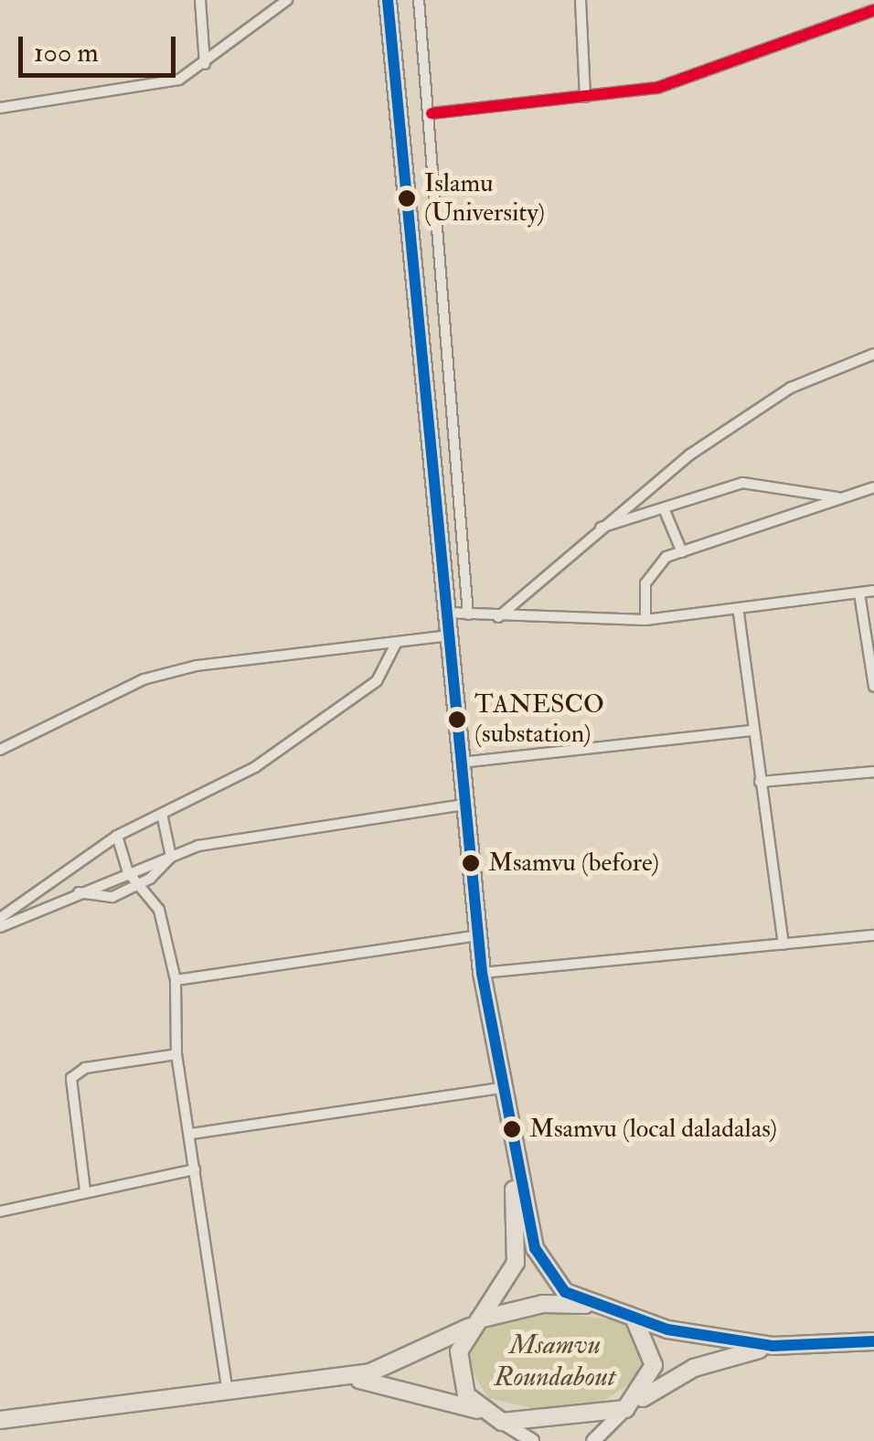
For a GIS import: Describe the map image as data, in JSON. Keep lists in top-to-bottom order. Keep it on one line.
{"parks":["Msamvu Roundabout"],"places":["Islamu (University)","TANESCO (substation)","Msamvu (before)","Msamvu (local daladalas)"],"scale_bar":"100 m"}
